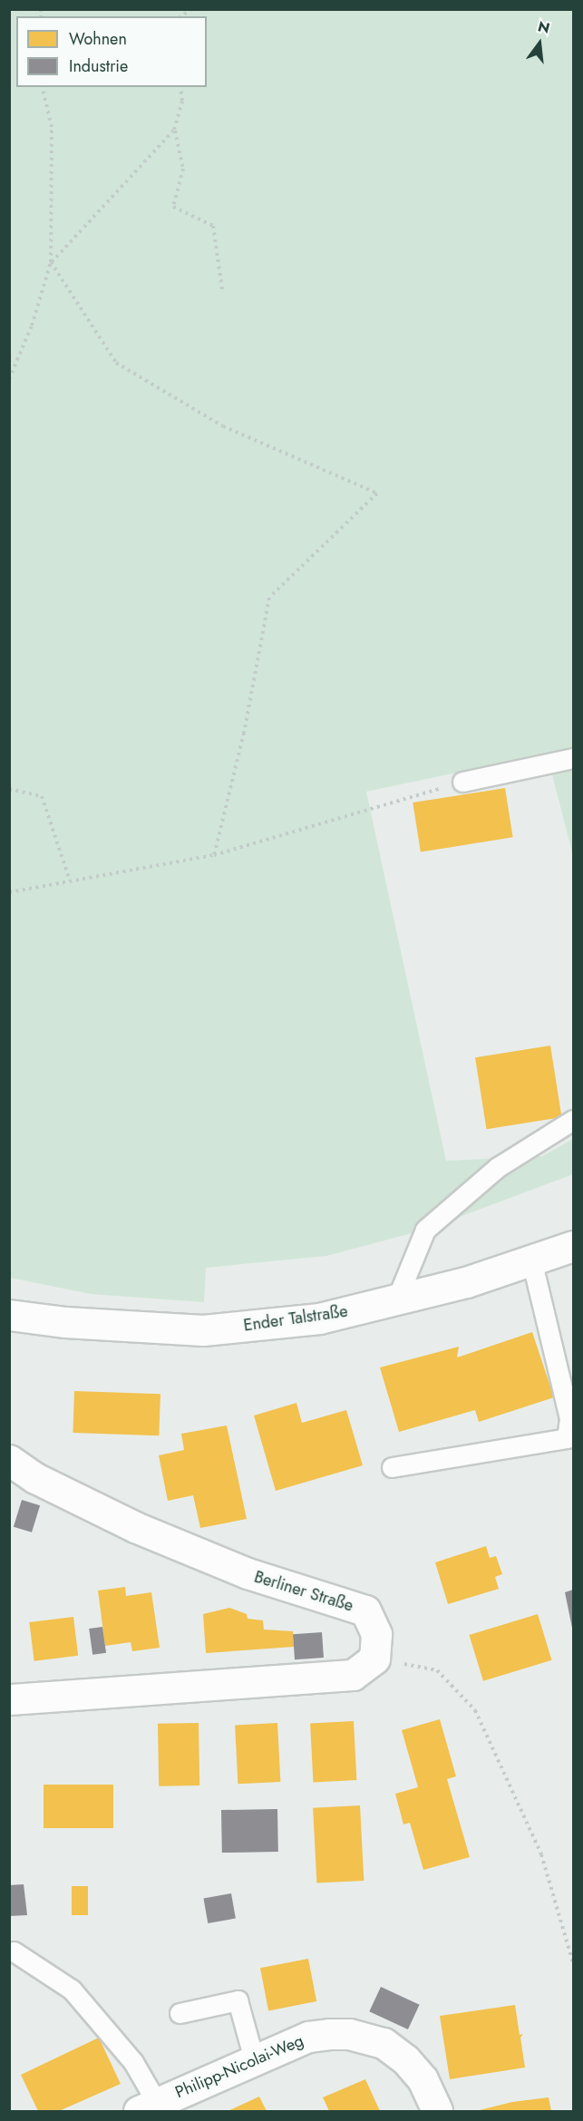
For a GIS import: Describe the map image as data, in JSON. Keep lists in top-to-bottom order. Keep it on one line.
{"streets":{"street":["Ender Talstraße","Berliner Straße","Philipp-Nicolai-Weg"]},"legend":["Wohnen","Industrie"],"north":"top"}
